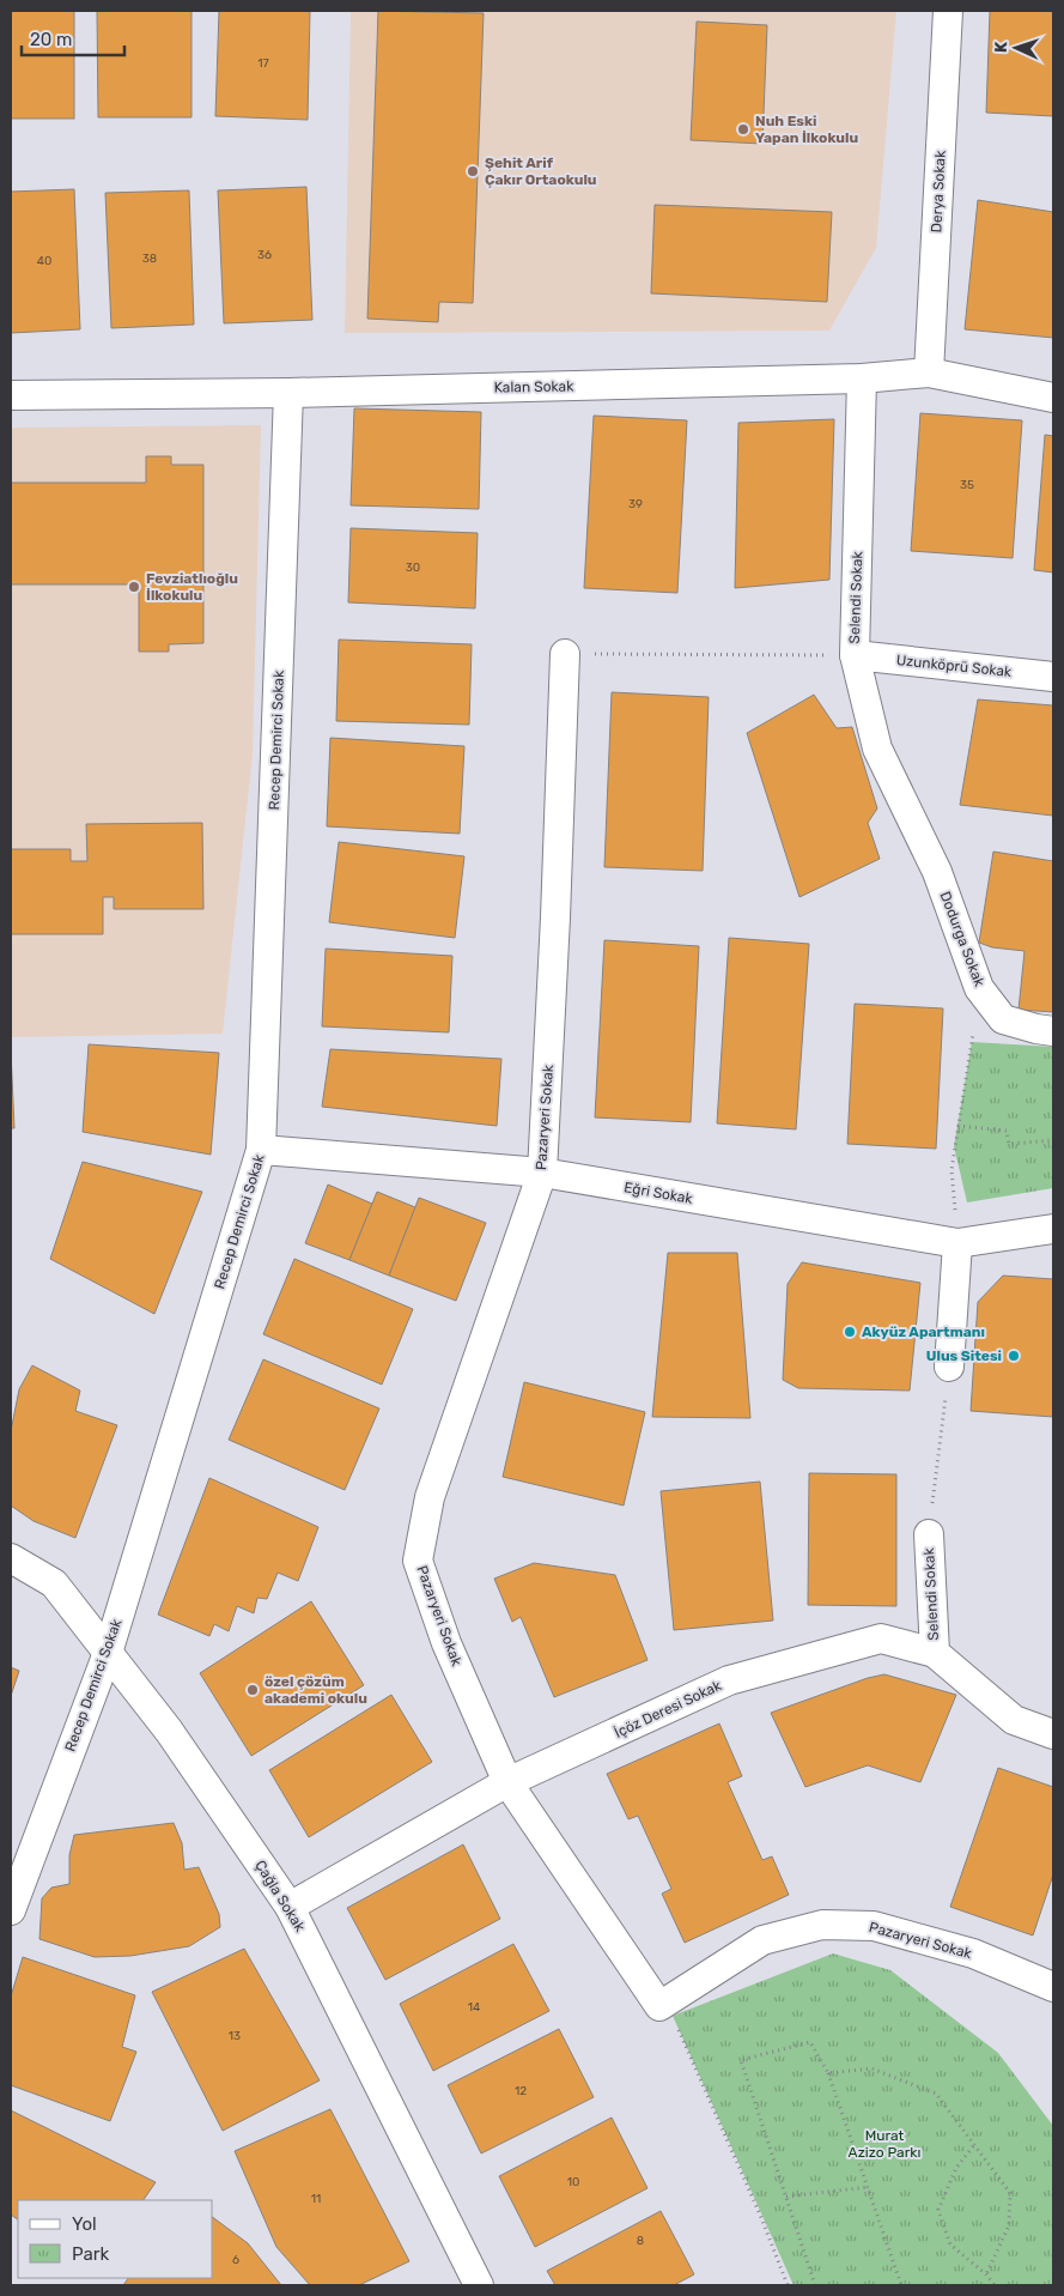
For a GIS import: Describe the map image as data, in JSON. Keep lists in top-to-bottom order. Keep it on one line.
{"streets":{"street":["Derya Sokak","Kalan Sokak","Selendi Sokak","Uzunköprü Sokak","Recep Demirci Sokak","Dodurga Sokak","Pazaryeri Sokak","Eğri Sokak","İçöz Deresi Sokak","Çağla Sokak"]},"crossings":[["Derya Sokak","Kalan Sokak"],["Kalan Sokak","Selendi Sokak"],["Kalan Sokak","Recep Demirci Sokak"],["Selendi Sokak","Uzunköprü Sokak"],["Selendi Sokak","Dodurga Sokak"],["Selendi Sokak","İçöz Deresi Sokak"],["Recep Demirci Sokak","Eğri Sokak"],["Recep Demirci Sokak","Çağla Sokak"],["Pazaryeri Sokak","Eğri Sokak"],["Pazaryeri Sokak","İçöz Deresi Sokak"],["İçöz Deresi Sokak","Çağla Sokak"]],"parks":["Murat Azizo Parkı"],"places":["Nuh Eski Yapan İlkokulu","Şehit Arif Çakır Ortaokulu","Fevziatlıoğlu İlkokulu","Akyüz Apartmanı","Ulus Sitesi","özel çözüm akademi okulu"],"house_numbers":["17","36","38","40","35","39","30","14","13","12","10","11","8","6"],"legend":["Yol","Park"],"scale_bar":"20 m","north":"left"}
